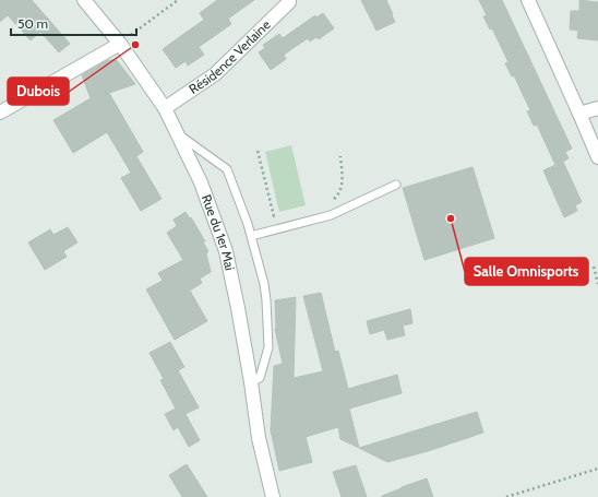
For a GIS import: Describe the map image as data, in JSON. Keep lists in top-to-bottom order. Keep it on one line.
{"streets":{"street":["Résidence Verlaine","Rue du 1er Mai"]},"crossings":[["Résidence Verlaine","Rue du 1er Mai"]],"places":["Dubois","Salle Omnisports"],"scale_bar":"50 m"}
